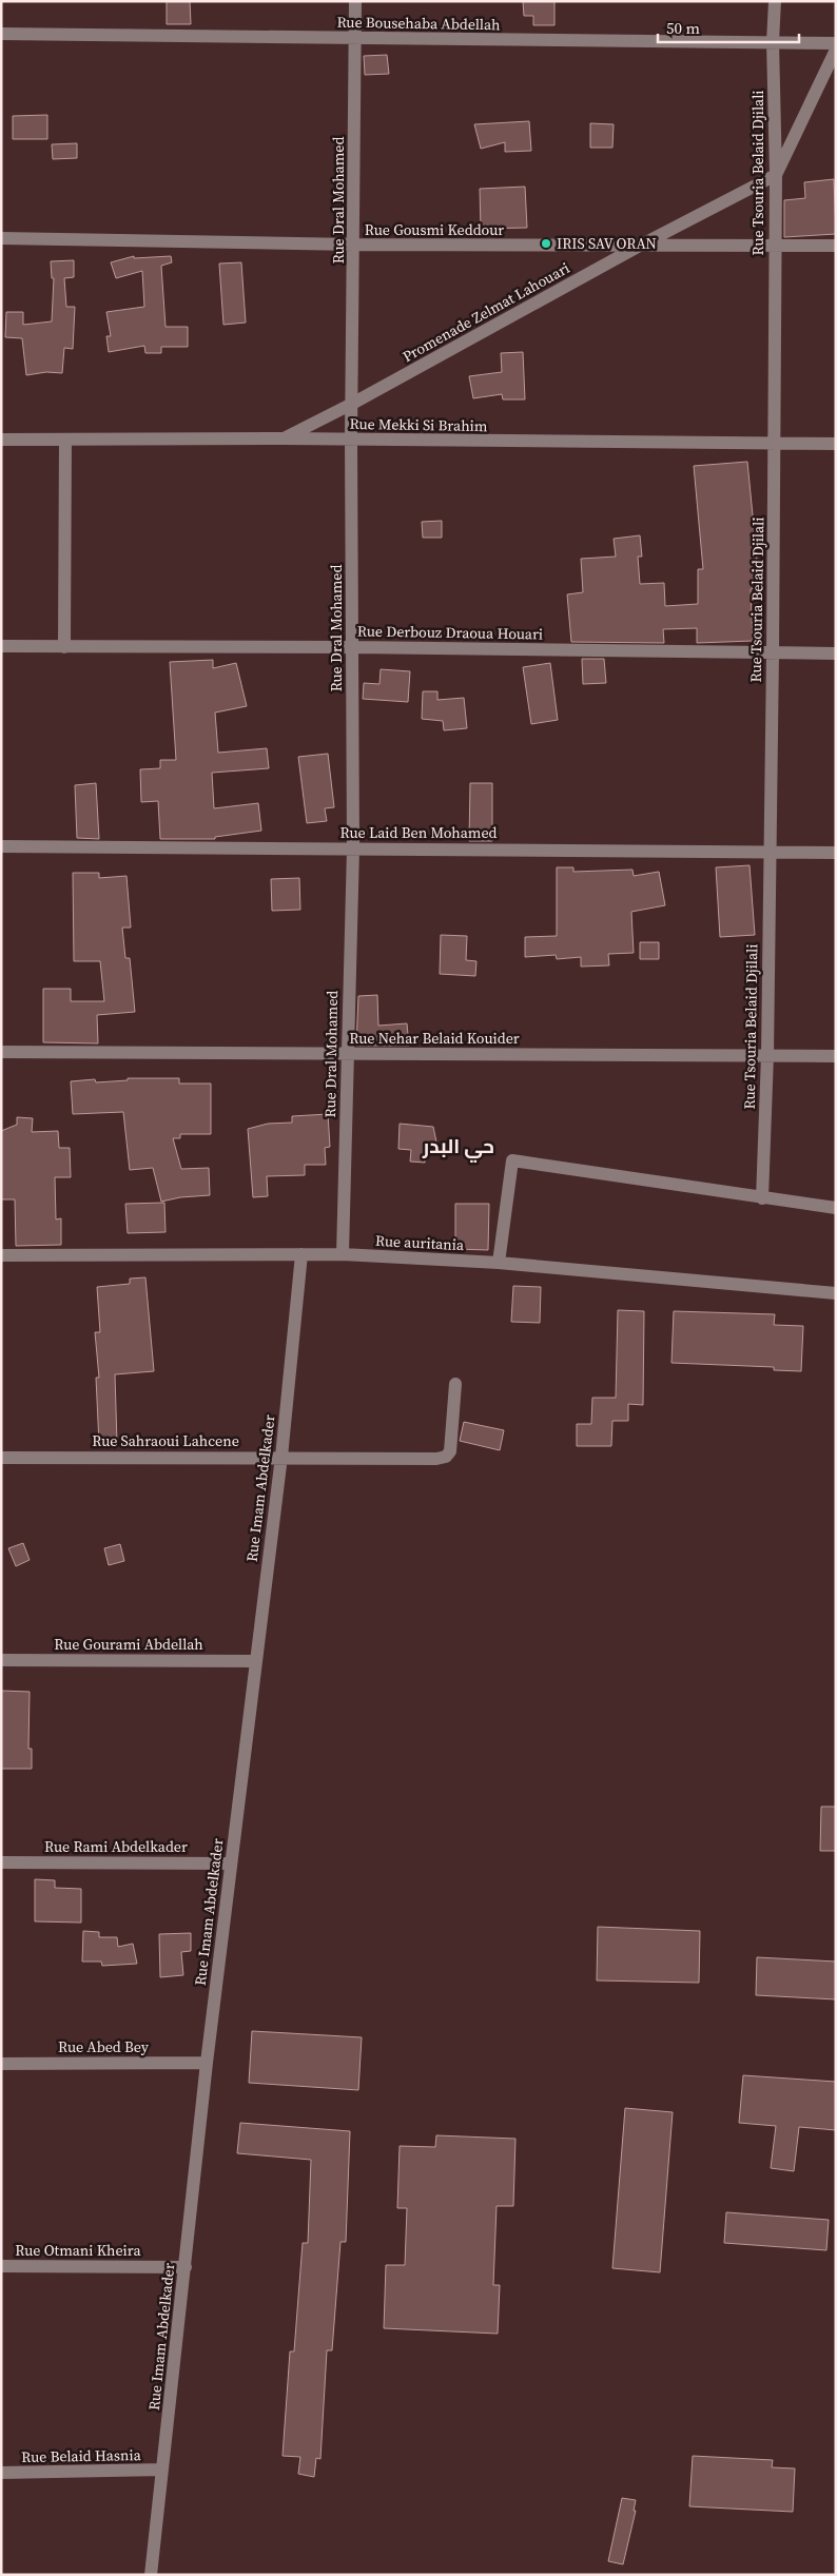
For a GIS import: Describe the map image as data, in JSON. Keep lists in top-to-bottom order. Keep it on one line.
{"streets":{"street":["Rue Bousehaba Abdellah","Rue Tsouria Belaid Djilali","Rue Dral Mohamed","Rue Gousmi Keddour","Promenade Zelmat Lahouari","Rue Mekki Si Brahim","Rue Derbouz Draoua Houari","Rue Laid Ben Mohamed","Rue Nehar Belaid Kouider","Rue auritania","Rue Sahraoui Lahcene","Rue Imam Abdelkader","Rue Gourami Abdellah","Rue Rami Abdelkader","Rue Abed Bey","Rue Otmani Kheira","Rue Belaid Hasnia"]},"crossings":[["Rue Bousehaba Abdellah","Rue Tsouria Belaid Djilali"],["Rue Bousehaba Abdellah","Rue Dral Mohamed"],["Rue Tsouria Belaid Djilali","Rue Gousmi Keddour"],["Rue Tsouria Belaid Djilali","Promenade Zelmat Lahouari"],["Rue Tsouria Belaid Djilali","Rue Mekki Si Brahim"],["Rue Tsouria Belaid Djilali","Rue Derbouz Draoua Houari"],["Rue Tsouria Belaid Djilali","Rue Laid Ben Mohamed"],["Rue Tsouria Belaid Djilali","Rue Nehar Belaid Kouider"],["Rue Dral Mohamed","Rue Gousmi Keddour"],["Rue Dral Mohamed","Promenade Zelmat Lahouari"],["Rue Dral Mohamed","Rue Mekki Si Brahim"],["Rue Dral Mohamed","Rue Derbouz Draoua Houari"],["Rue Dral Mohamed","Rue Laid Ben Mohamed"],["Rue Dral Mohamed","Rue Nehar Belaid Kouider"],["Rue Dral Mohamed","Rue auritania"],["Rue Gousmi Keddour","Promenade Zelmat Lahouari"],["Promenade Zelmat Lahouari","Rue Mekki Si Brahim"],["Rue auritania","Rue Imam Abdelkader"],["Rue Sahraoui Lahcene","Rue Imam Abdelkader"],["Rue Imam Abdelkader","Rue Gourami Abdellah"],["Rue Imam Abdelkader","Rue Rami Abdelkader"],["Rue Imam Abdelkader","Rue Abed Bey"],["Rue Imam Abdelkader","Rue Otmani Kheira"],["Rue Imam Abdelkader","Rue Belaid Hasnia"]],"districts":["حي البدر"],"places":["IRIS SAV ORAN"],"scale_bar":"50 m"}
